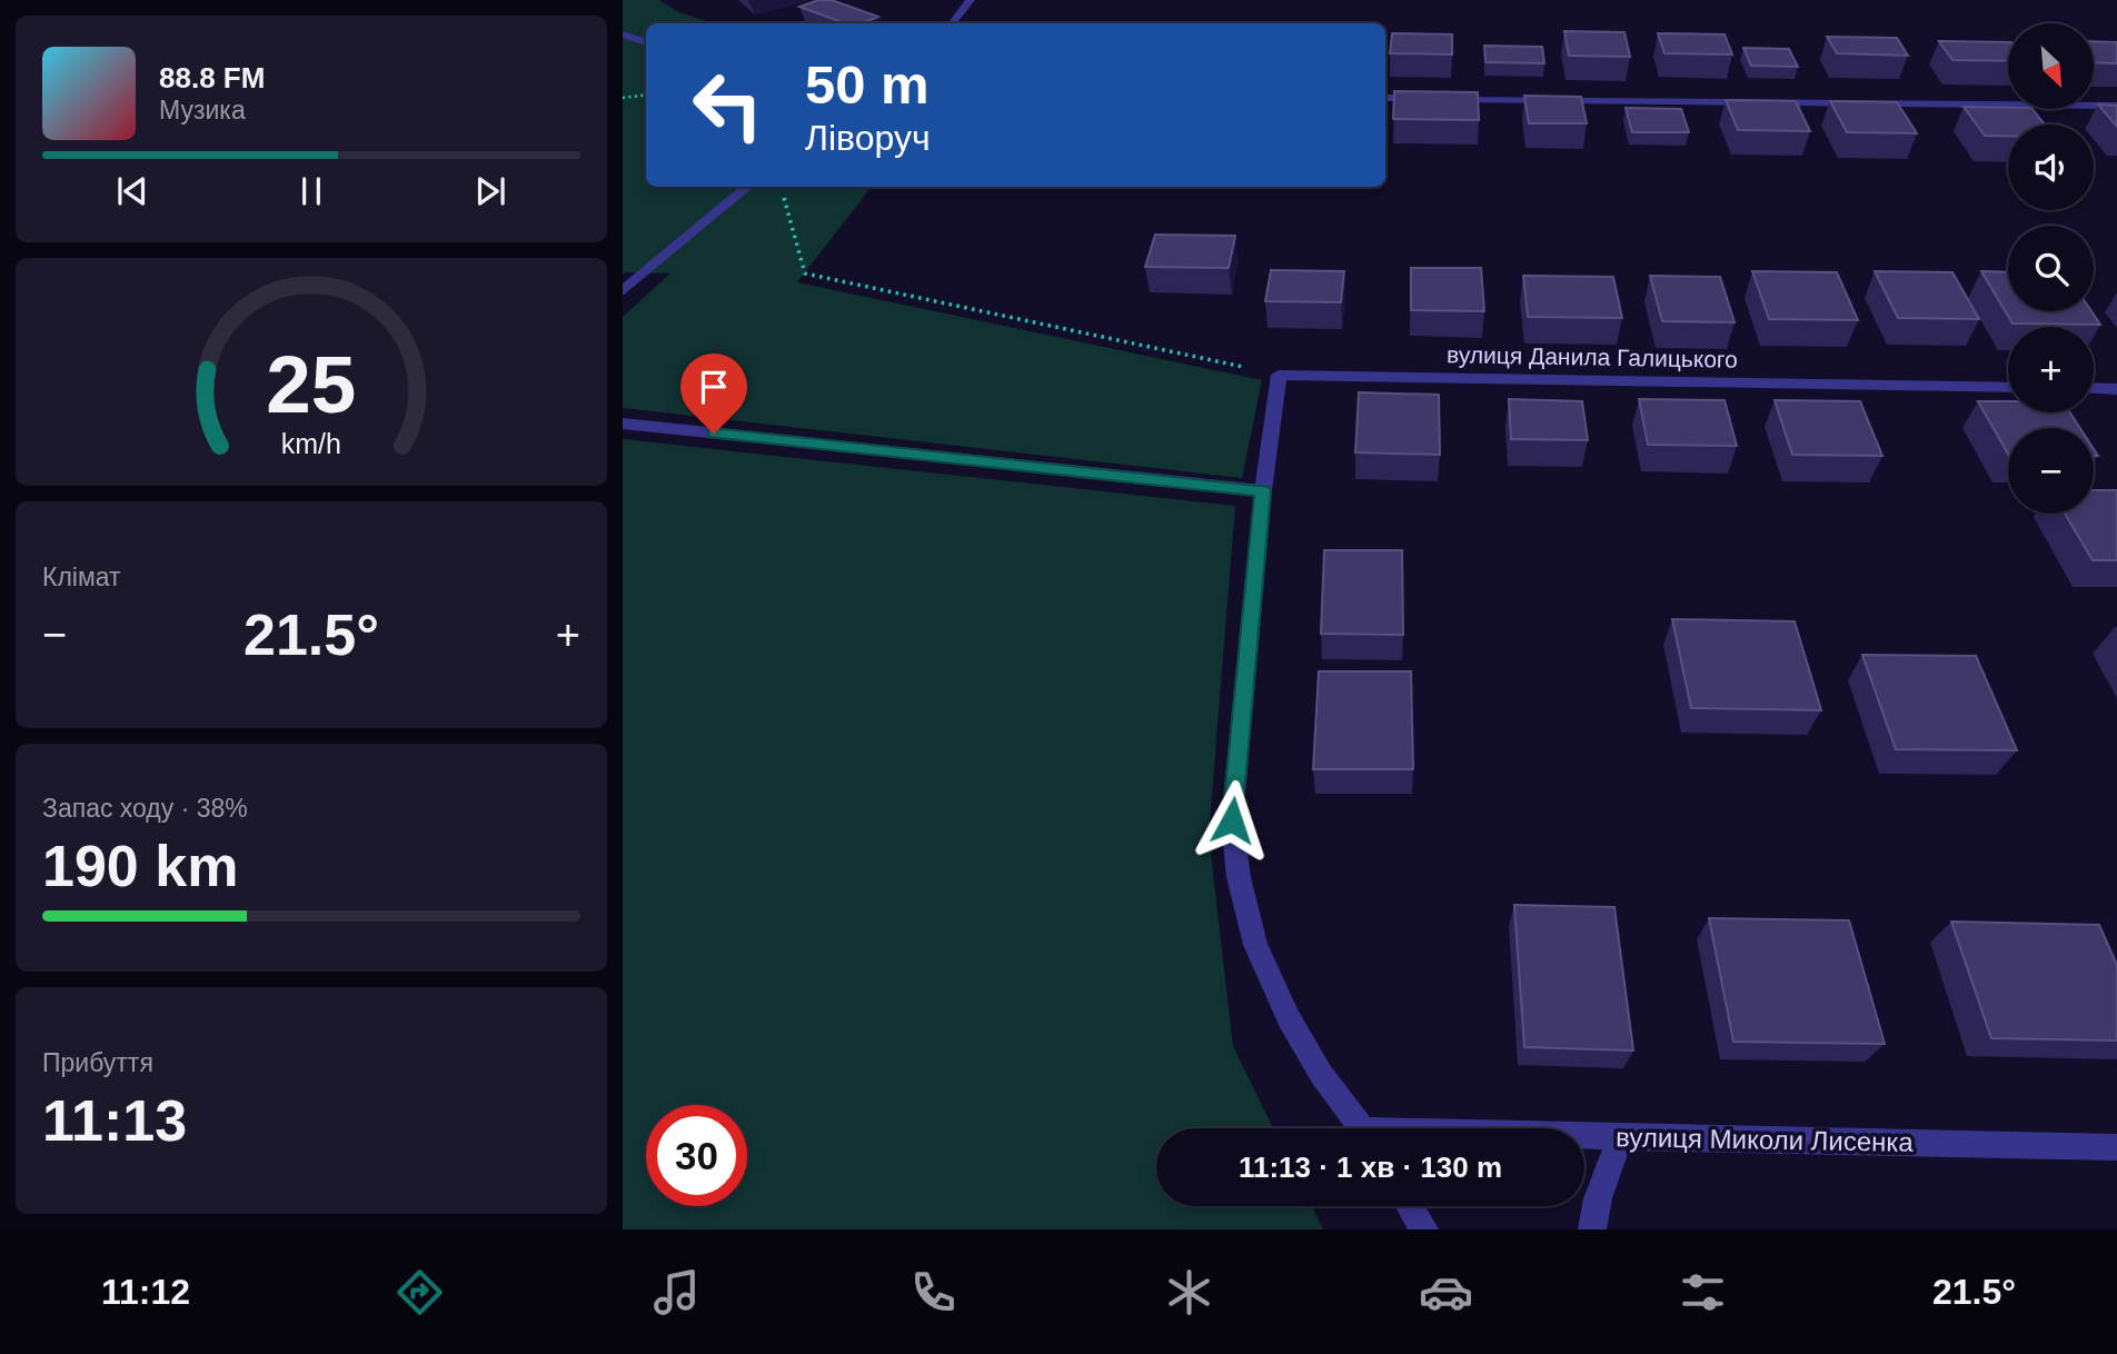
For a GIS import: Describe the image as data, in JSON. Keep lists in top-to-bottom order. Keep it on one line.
{"streets":{"street":["вулиця Данила Галицького","вулиця Миколи Лисенка"]},"north":"bottom right","page":{"map_buttons":["+","−"],"turn":["50 m","Ліворуч"],"song":["88.8 FM","Музика"],"tile":["Клімат",["Запас ходу · 38%","190 km"],["Прибуття","11:13"]],"heat":["−","21.5°","+"],"limit":"30","trip":"11:13 · 1 хв · 130 m","tabs":["11:12","21.5°"],"gauge":["25","km/h"]}}
